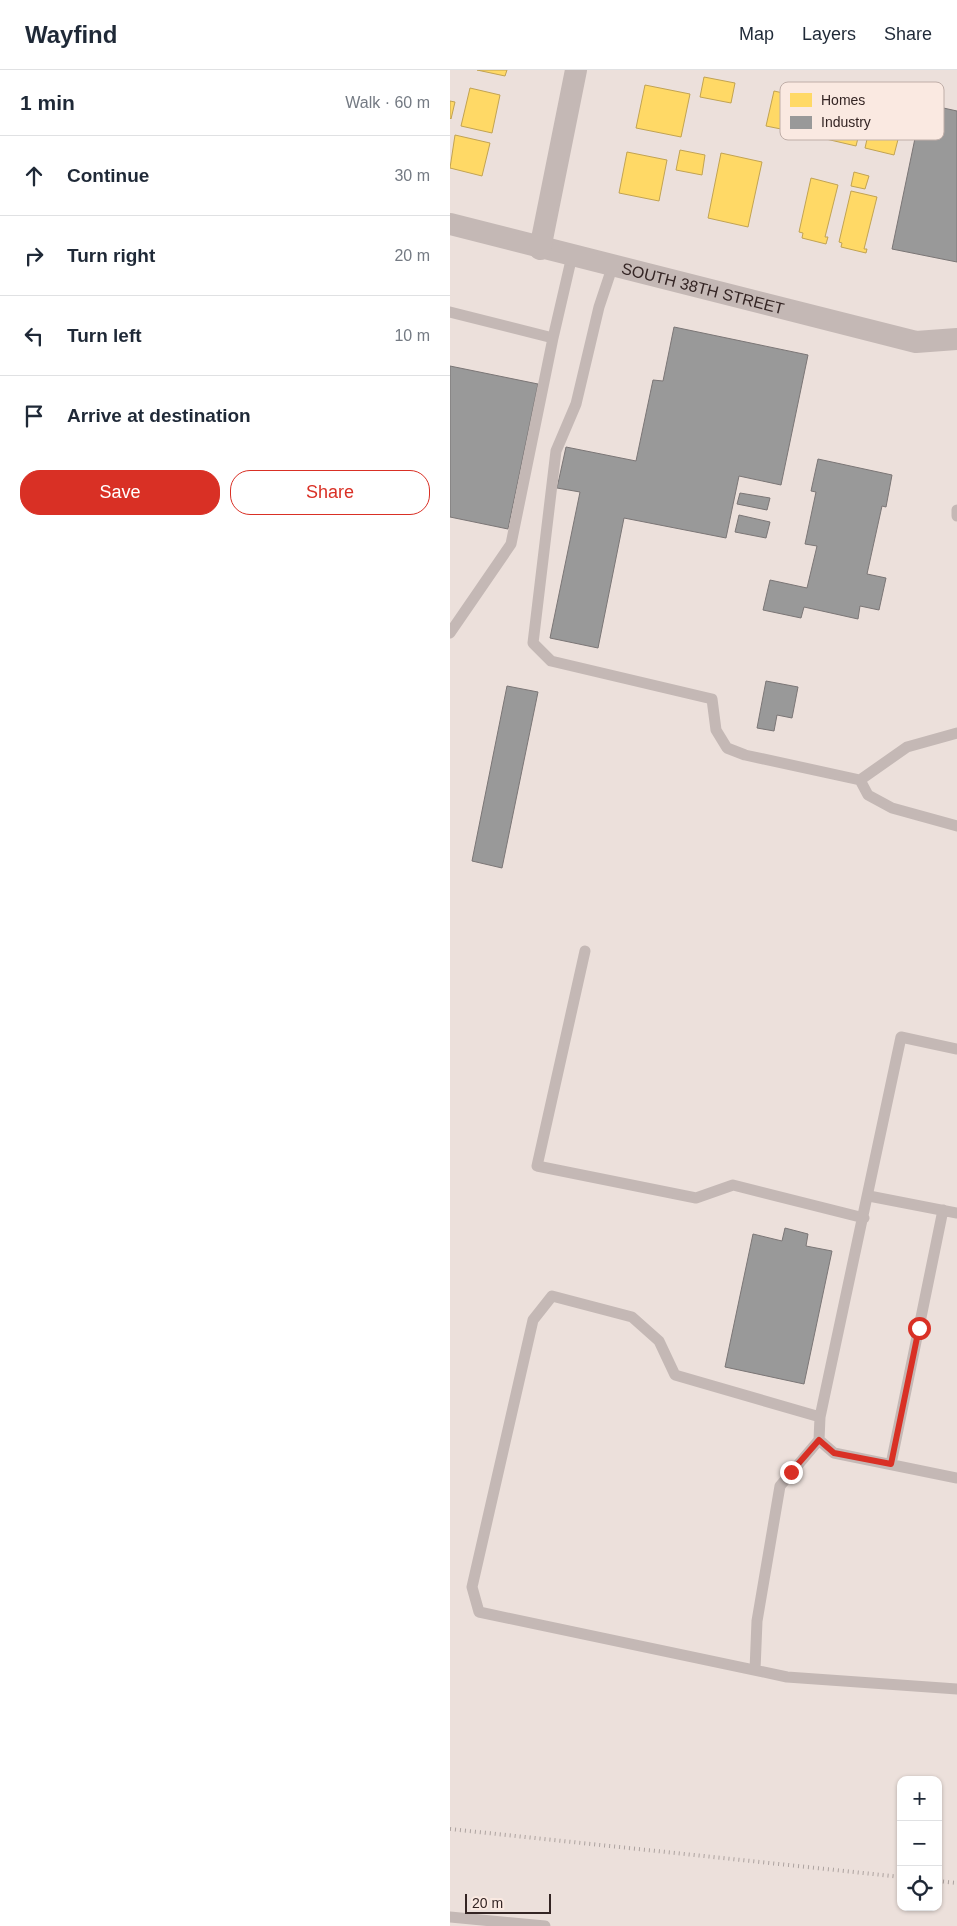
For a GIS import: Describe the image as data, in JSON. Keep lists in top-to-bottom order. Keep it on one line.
{"streets":{"street":["SOUTH 38TH STREET"]},"legend":["Homes","Industry"],"scale_bar":"20 m","page":{"header":"Wayfind","nav":["Map","Layers","Share"],"heading":["1 min","Walk · 60 m"],"list":[["Continue","30 m"],["Turn right","20 m"],["Turn left","10 m"],"Arrive at destination"],"buttons":["Save","Share"],"map_buttons":["+","−"],"scale":"20 m"}}
